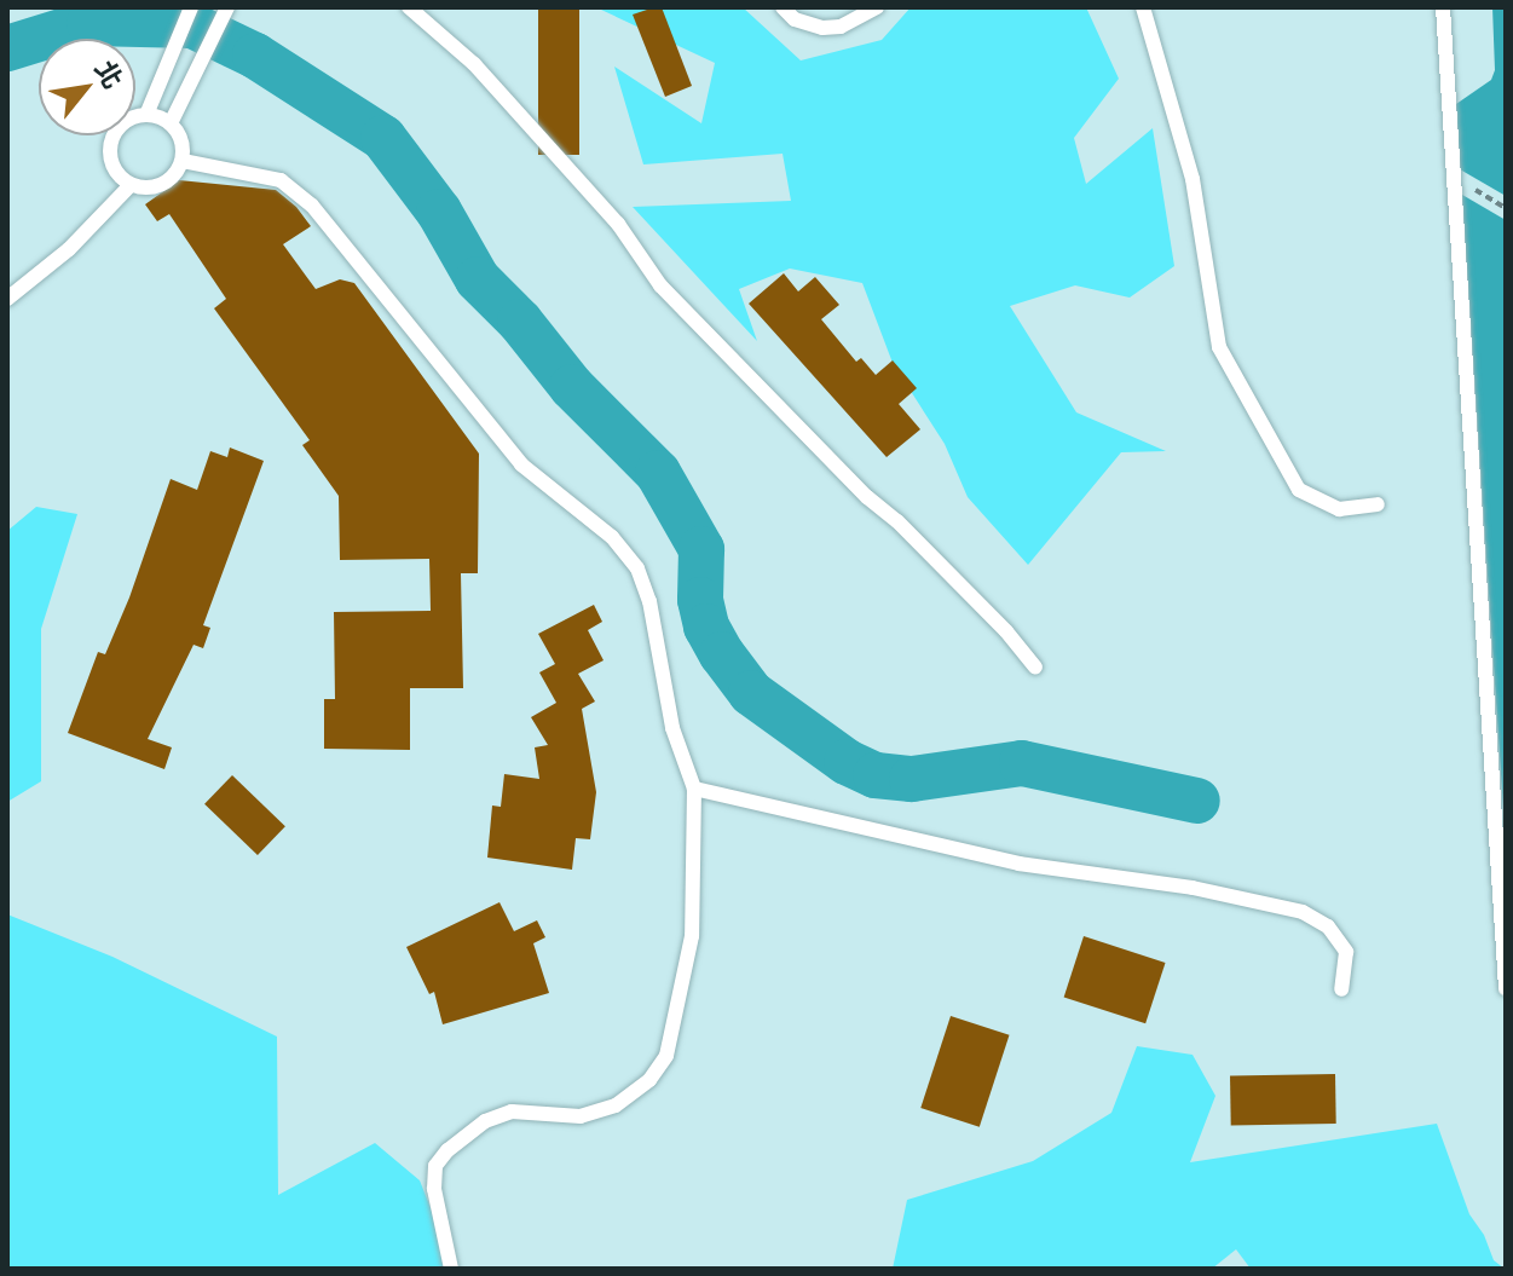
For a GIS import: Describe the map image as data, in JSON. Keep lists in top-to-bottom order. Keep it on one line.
{"north":"top right"}
